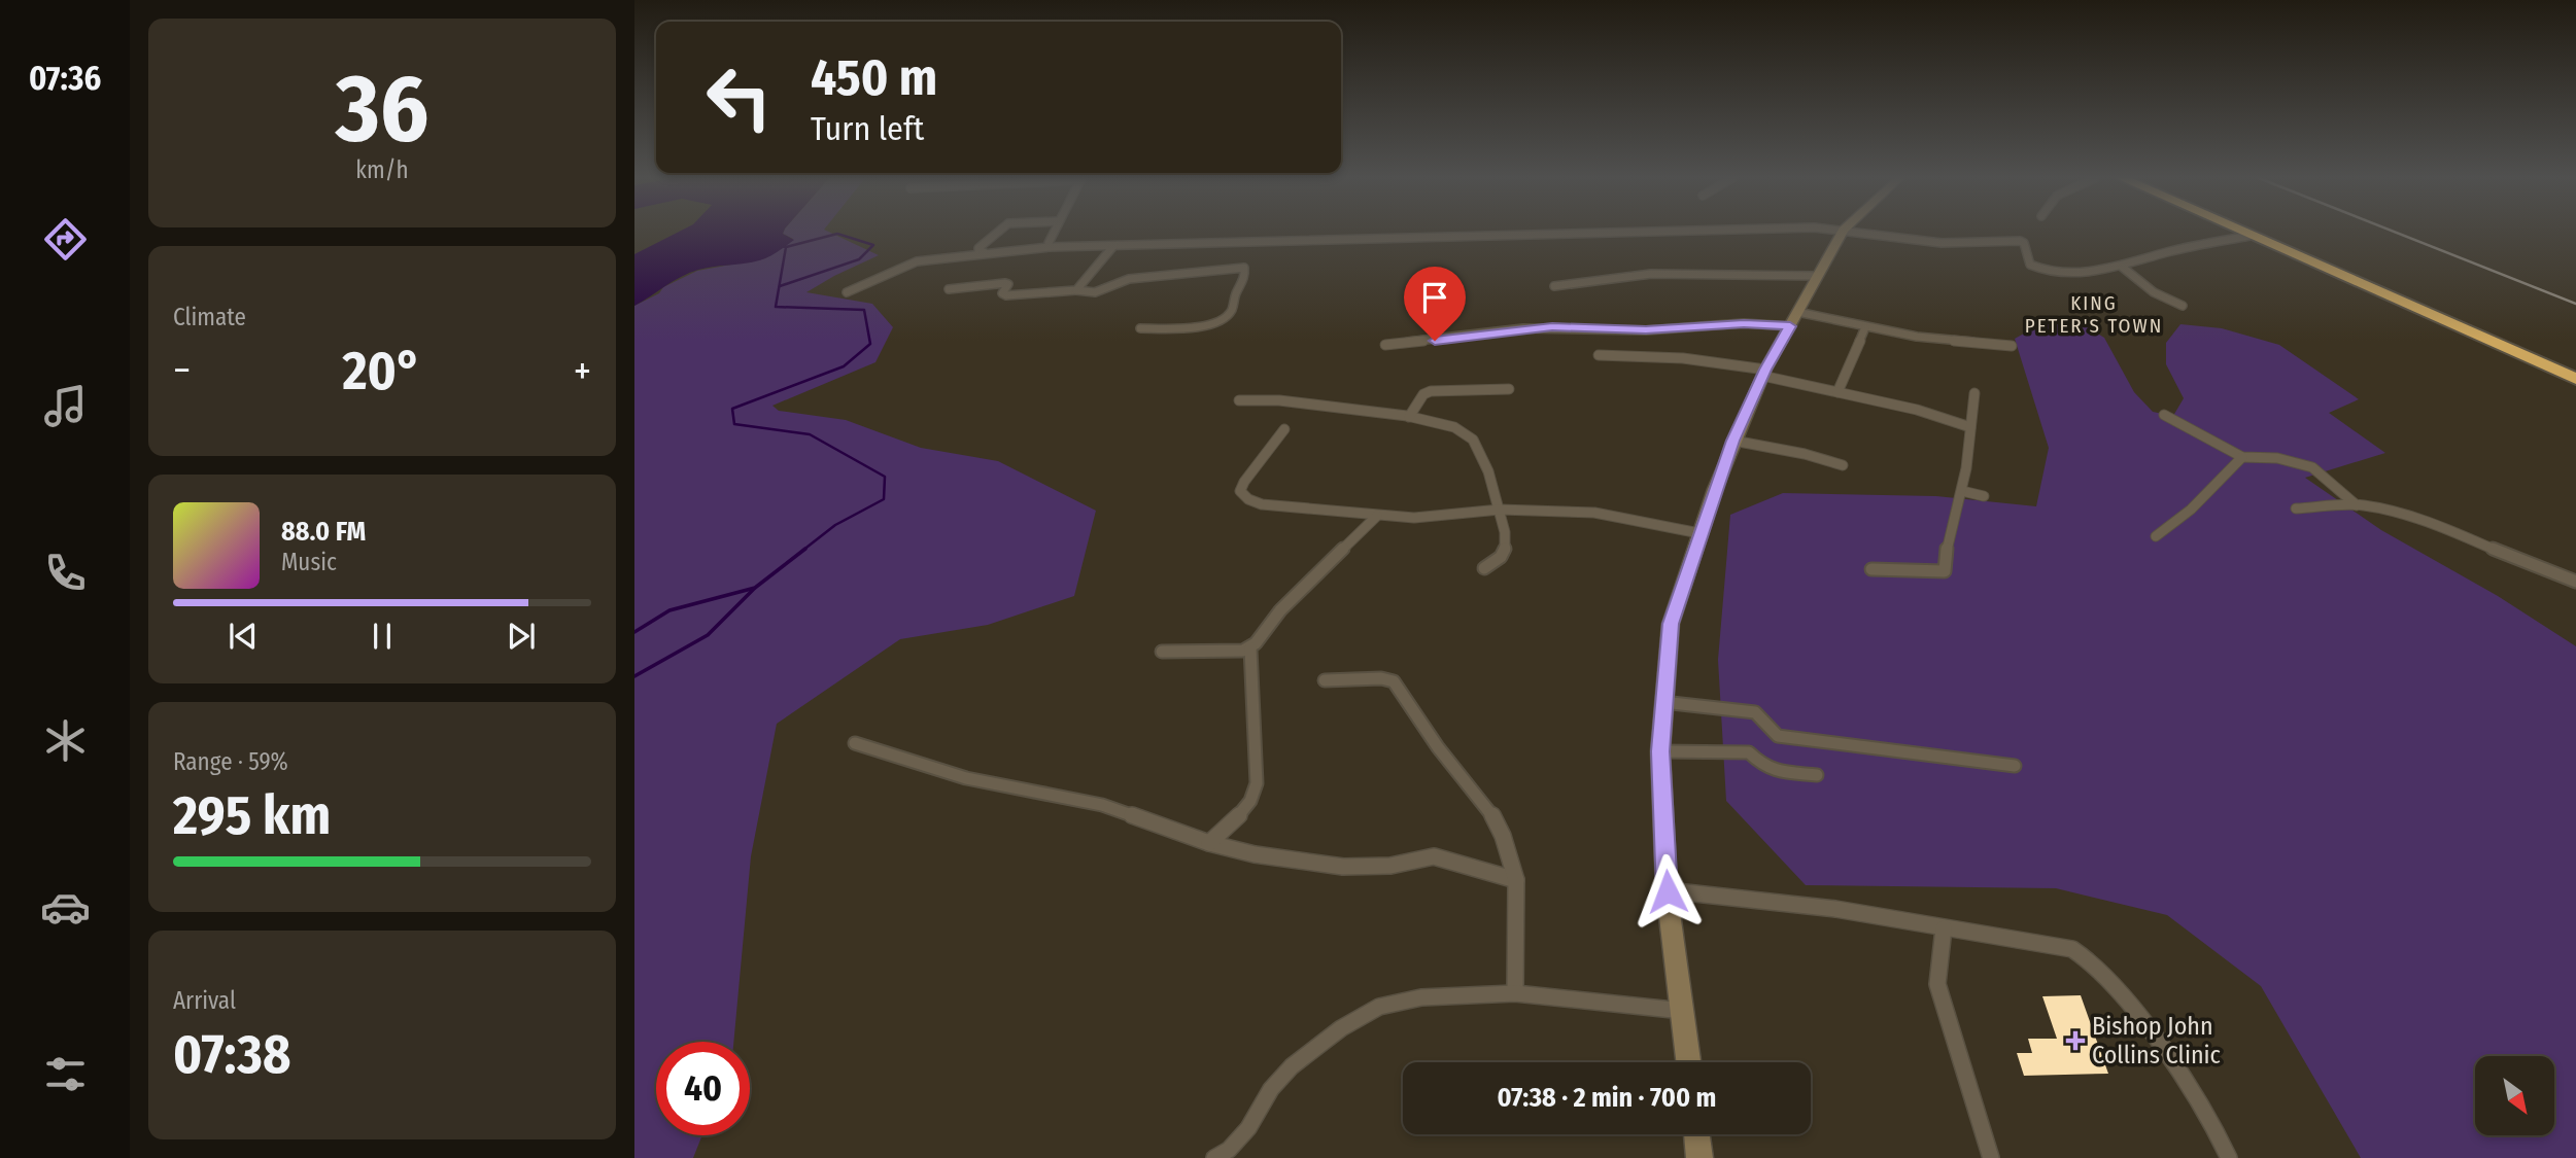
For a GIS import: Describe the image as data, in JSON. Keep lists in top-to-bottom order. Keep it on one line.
{"districts":["KING PETER'S TOWN"],"places":{"health":["Bishop John Collins Clinic"]},"north":"bottom right","page":{"tabs":"07:36","tile":[["36","km/h"],"Climate",["Range · 59%","295 km"],["Arrival","07:38"]],"turn":["450 m","Turn left"],"heat":["−","20°","+"],"song":["88.0 FM","Music"],"limit":"40","trip":"07:38 · 2 min · 700 m"}}
